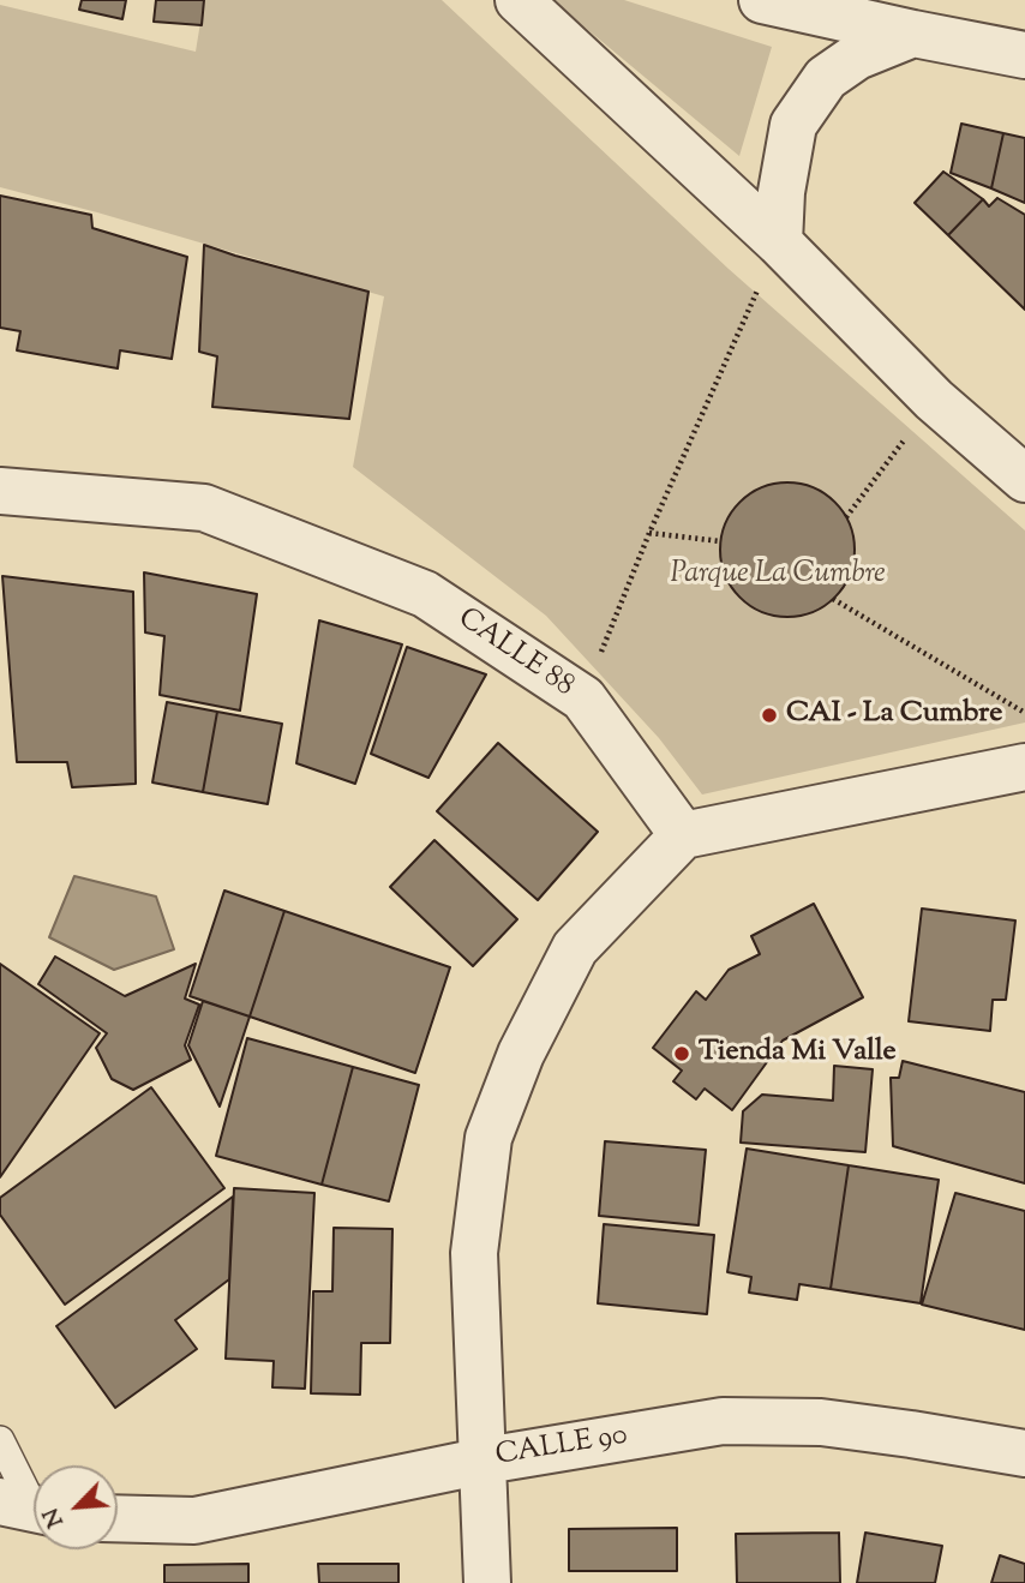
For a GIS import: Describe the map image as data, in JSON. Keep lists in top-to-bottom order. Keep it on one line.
{"streets":{"street":["CALLE 88","CALLE 90"]},"parks":["Parque La Cumbre"],"places":["CAI - La Cumbre","Tienda Mi Valle"],"north":"bottom left"}
